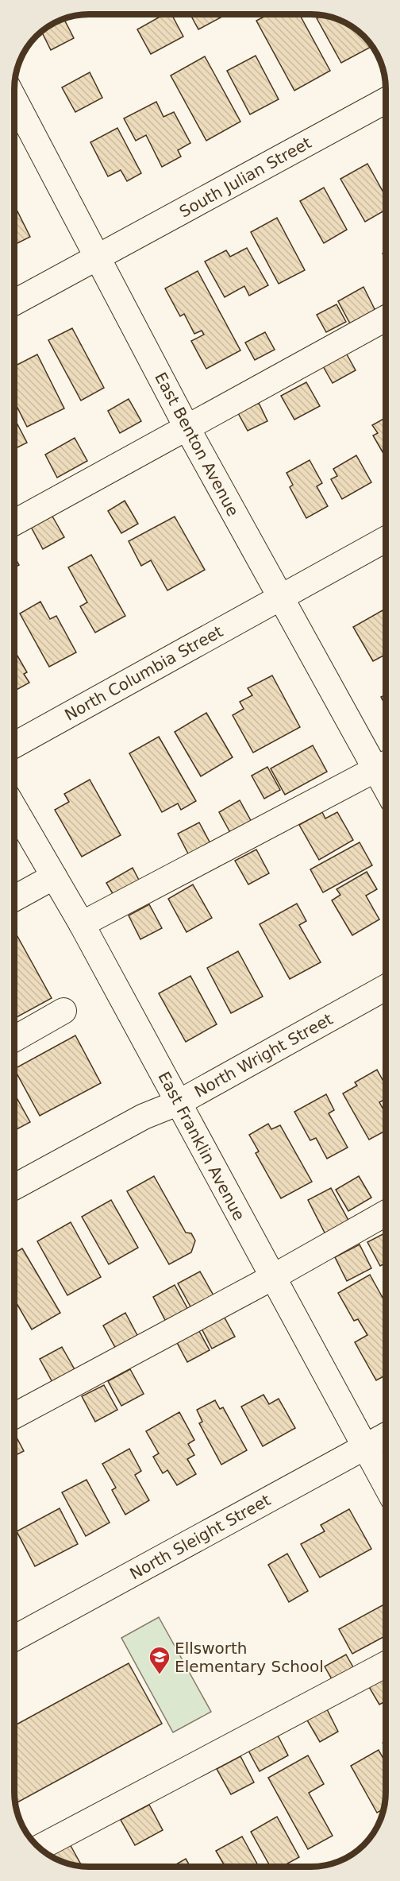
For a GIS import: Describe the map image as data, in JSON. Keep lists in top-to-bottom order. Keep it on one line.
{"streets":{"street":["South Julian Street","East Benton Avenue","North Columbia Street","North Wright Street","East Franklin Avenue","North Sleight Street"]},"crossings":[["South Julian Street","East Benton Avenue"],["East Benton Avenue","North Columbia Street"],["North Wright Street","East Franklin Avenue"],["East Franklin Avenue","North Sleight Street"]],"places":{"school or university":["Ellsworth Elementary School"]}}
